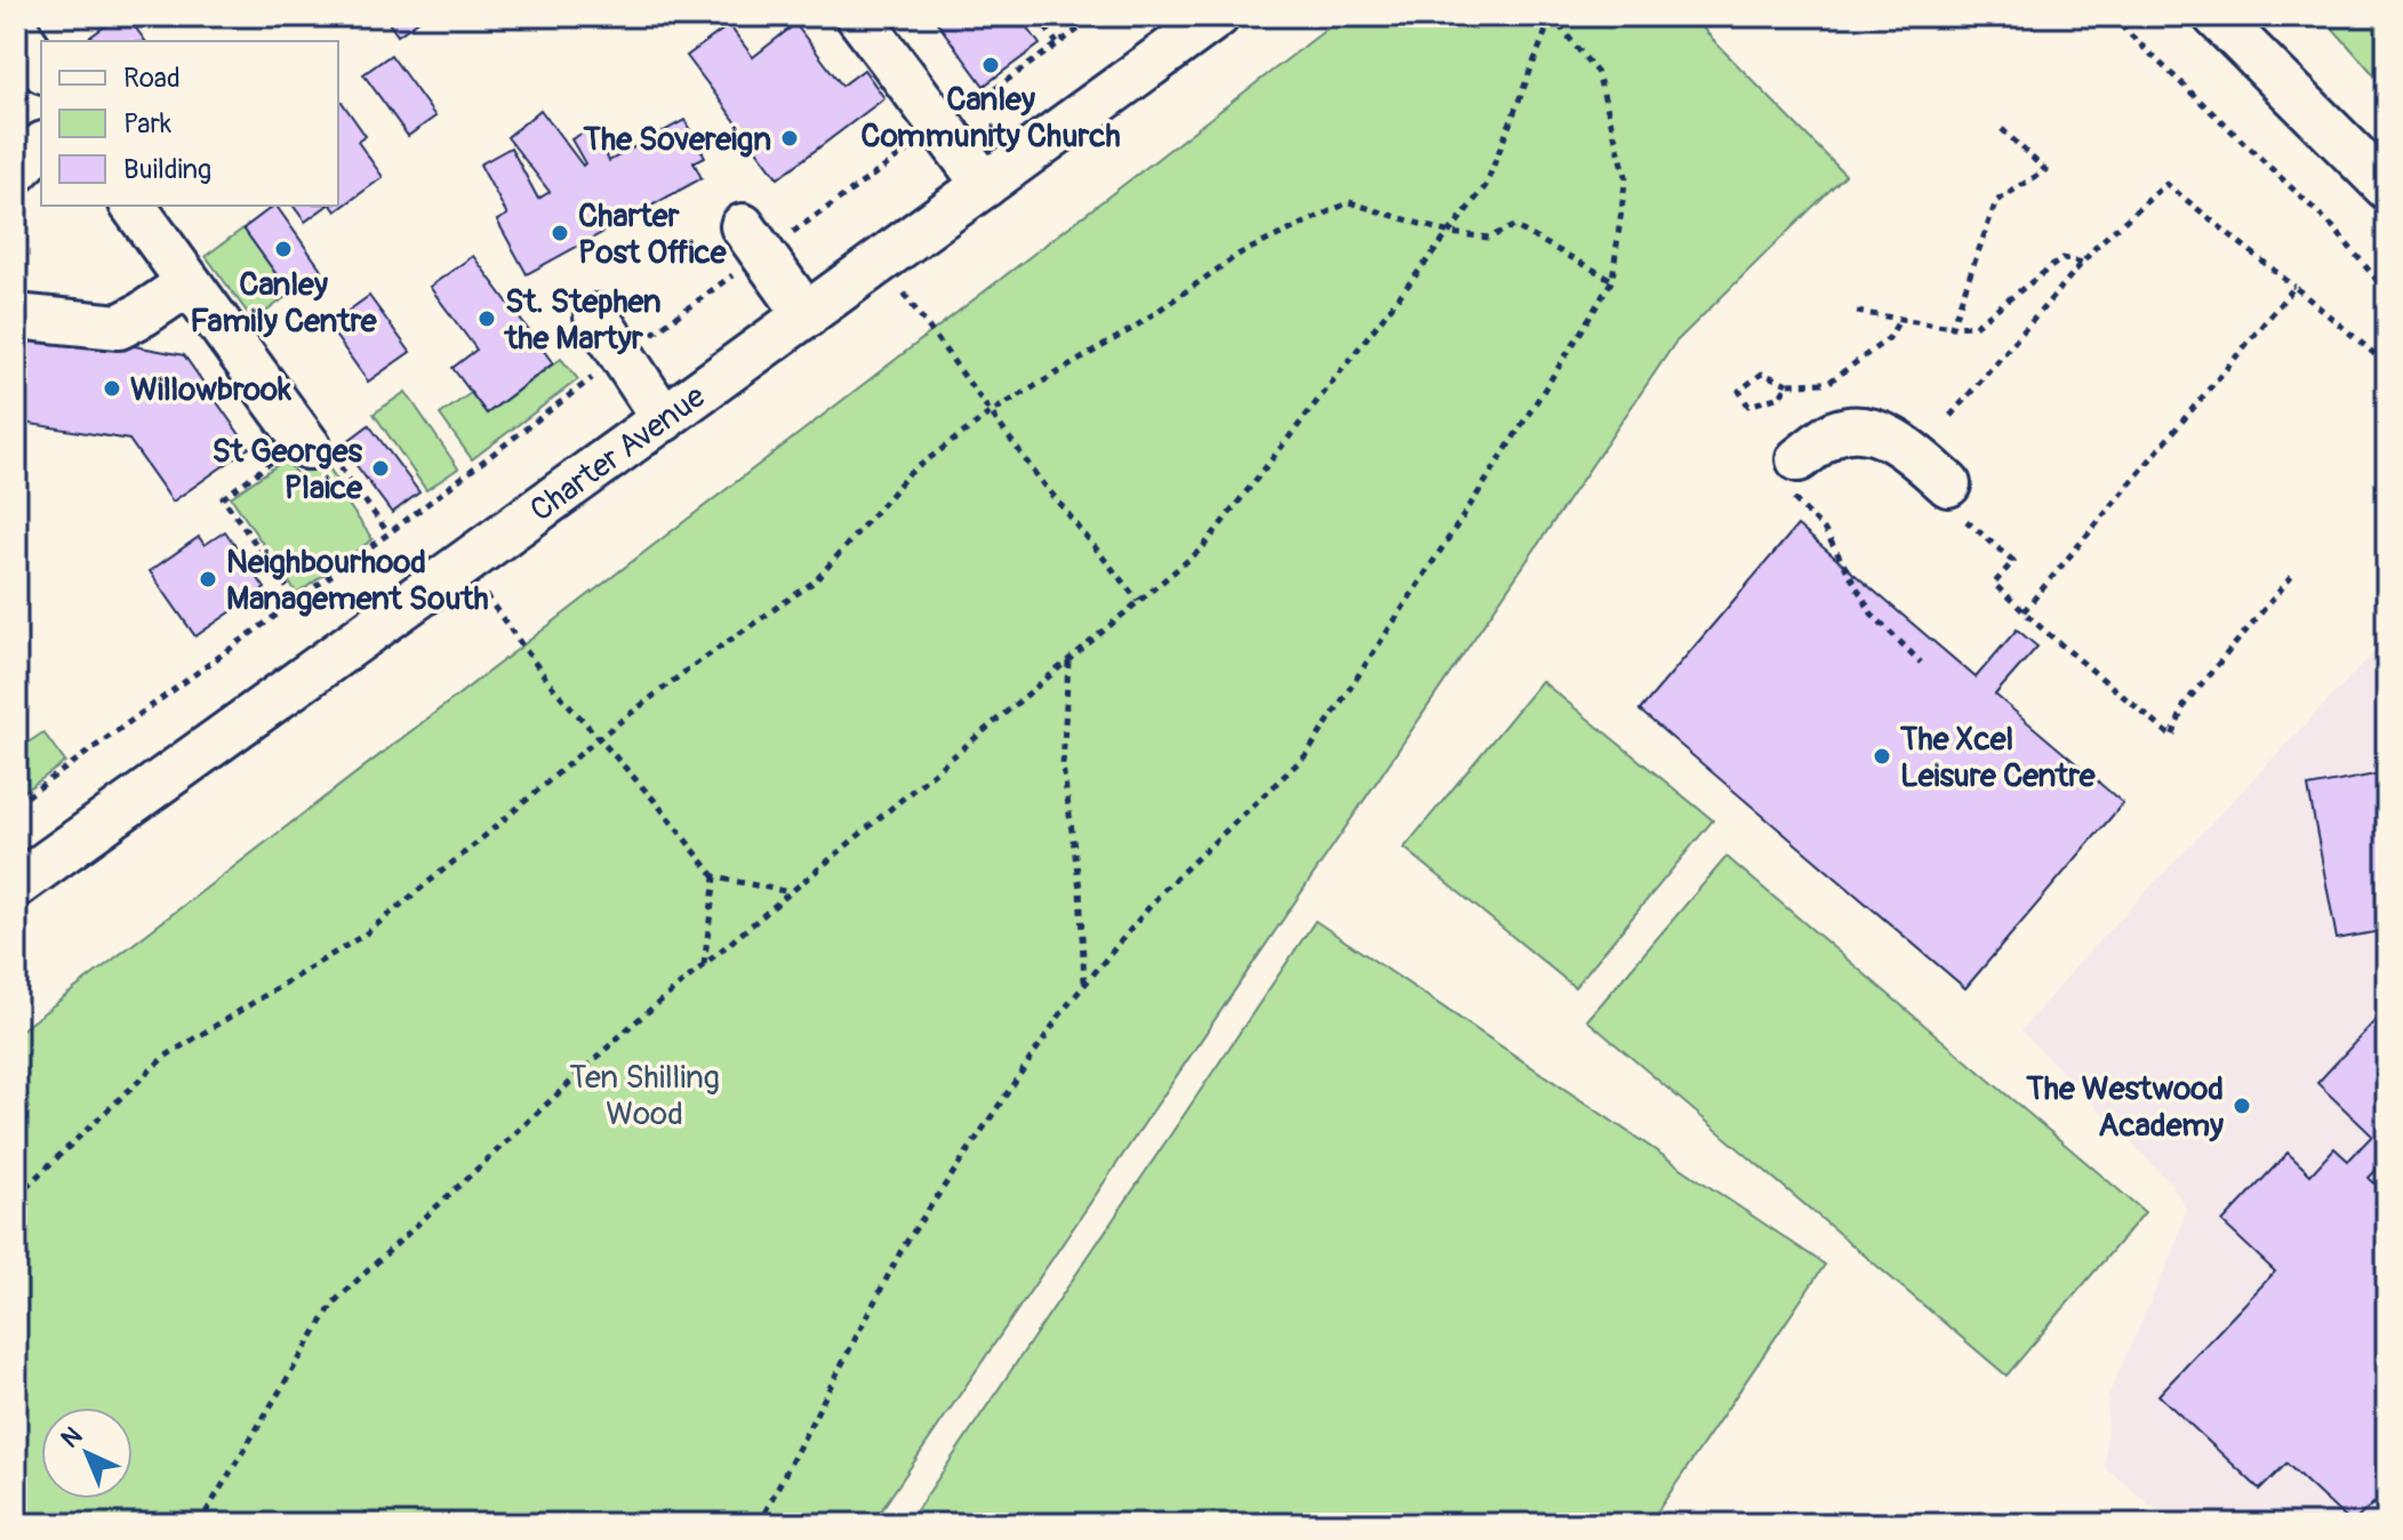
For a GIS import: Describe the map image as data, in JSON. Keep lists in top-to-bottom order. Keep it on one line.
{"streets":{"street":["Charter Avenue"]},"parks":["Ten Shilling Wood"],"places":["Canley Community Church","The Sovereign","Charter Post Office","Canley Family Centre","St. Stephen the Martyr","Willowbrook","St Georges Plaice","Neighbourhood Management South","The Xcel Leisure Centre","The Westwood Academy"],"legend":["Road","Park","Building"],"north":"top left"}
